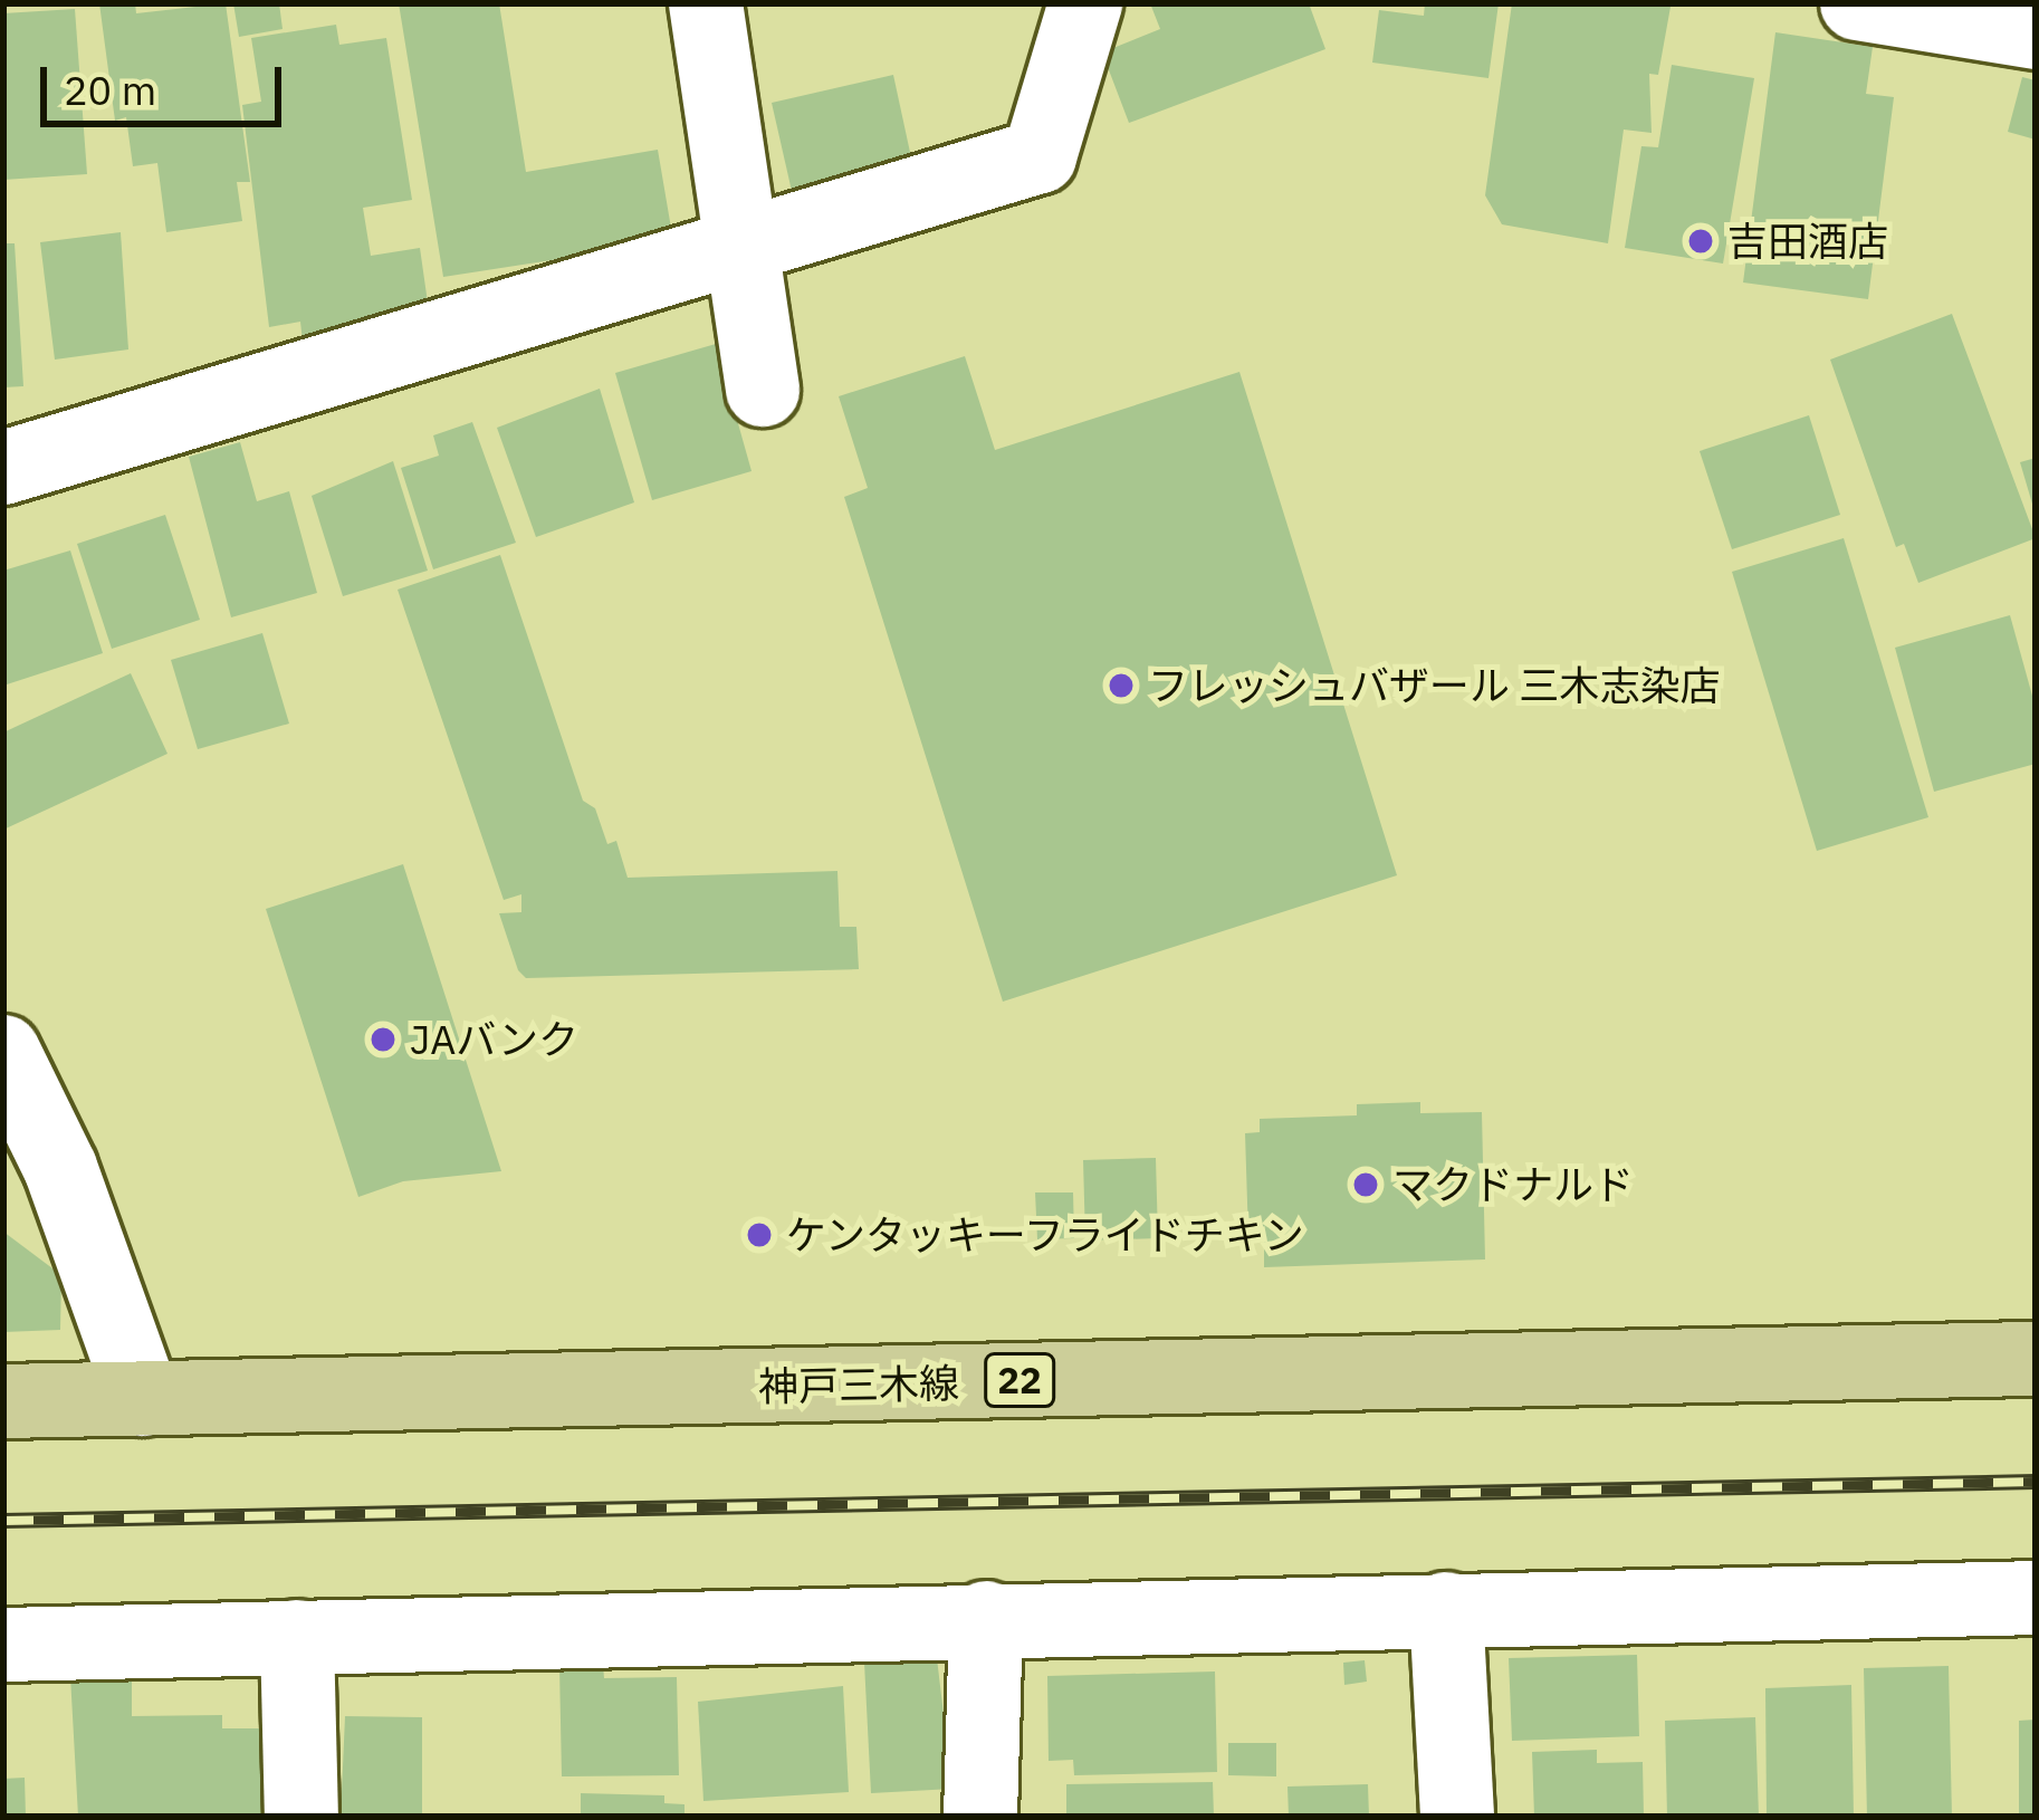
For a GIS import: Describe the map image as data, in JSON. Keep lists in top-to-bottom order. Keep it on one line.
{"streets":{"main road":["22","神戸三木線"]},"places":["吉田酒店","フレッシュバザール 三木志染店","JAバンク","マクドナルド","ケンタッキーフライドチキン"],"scale_bar":"20 m"}
